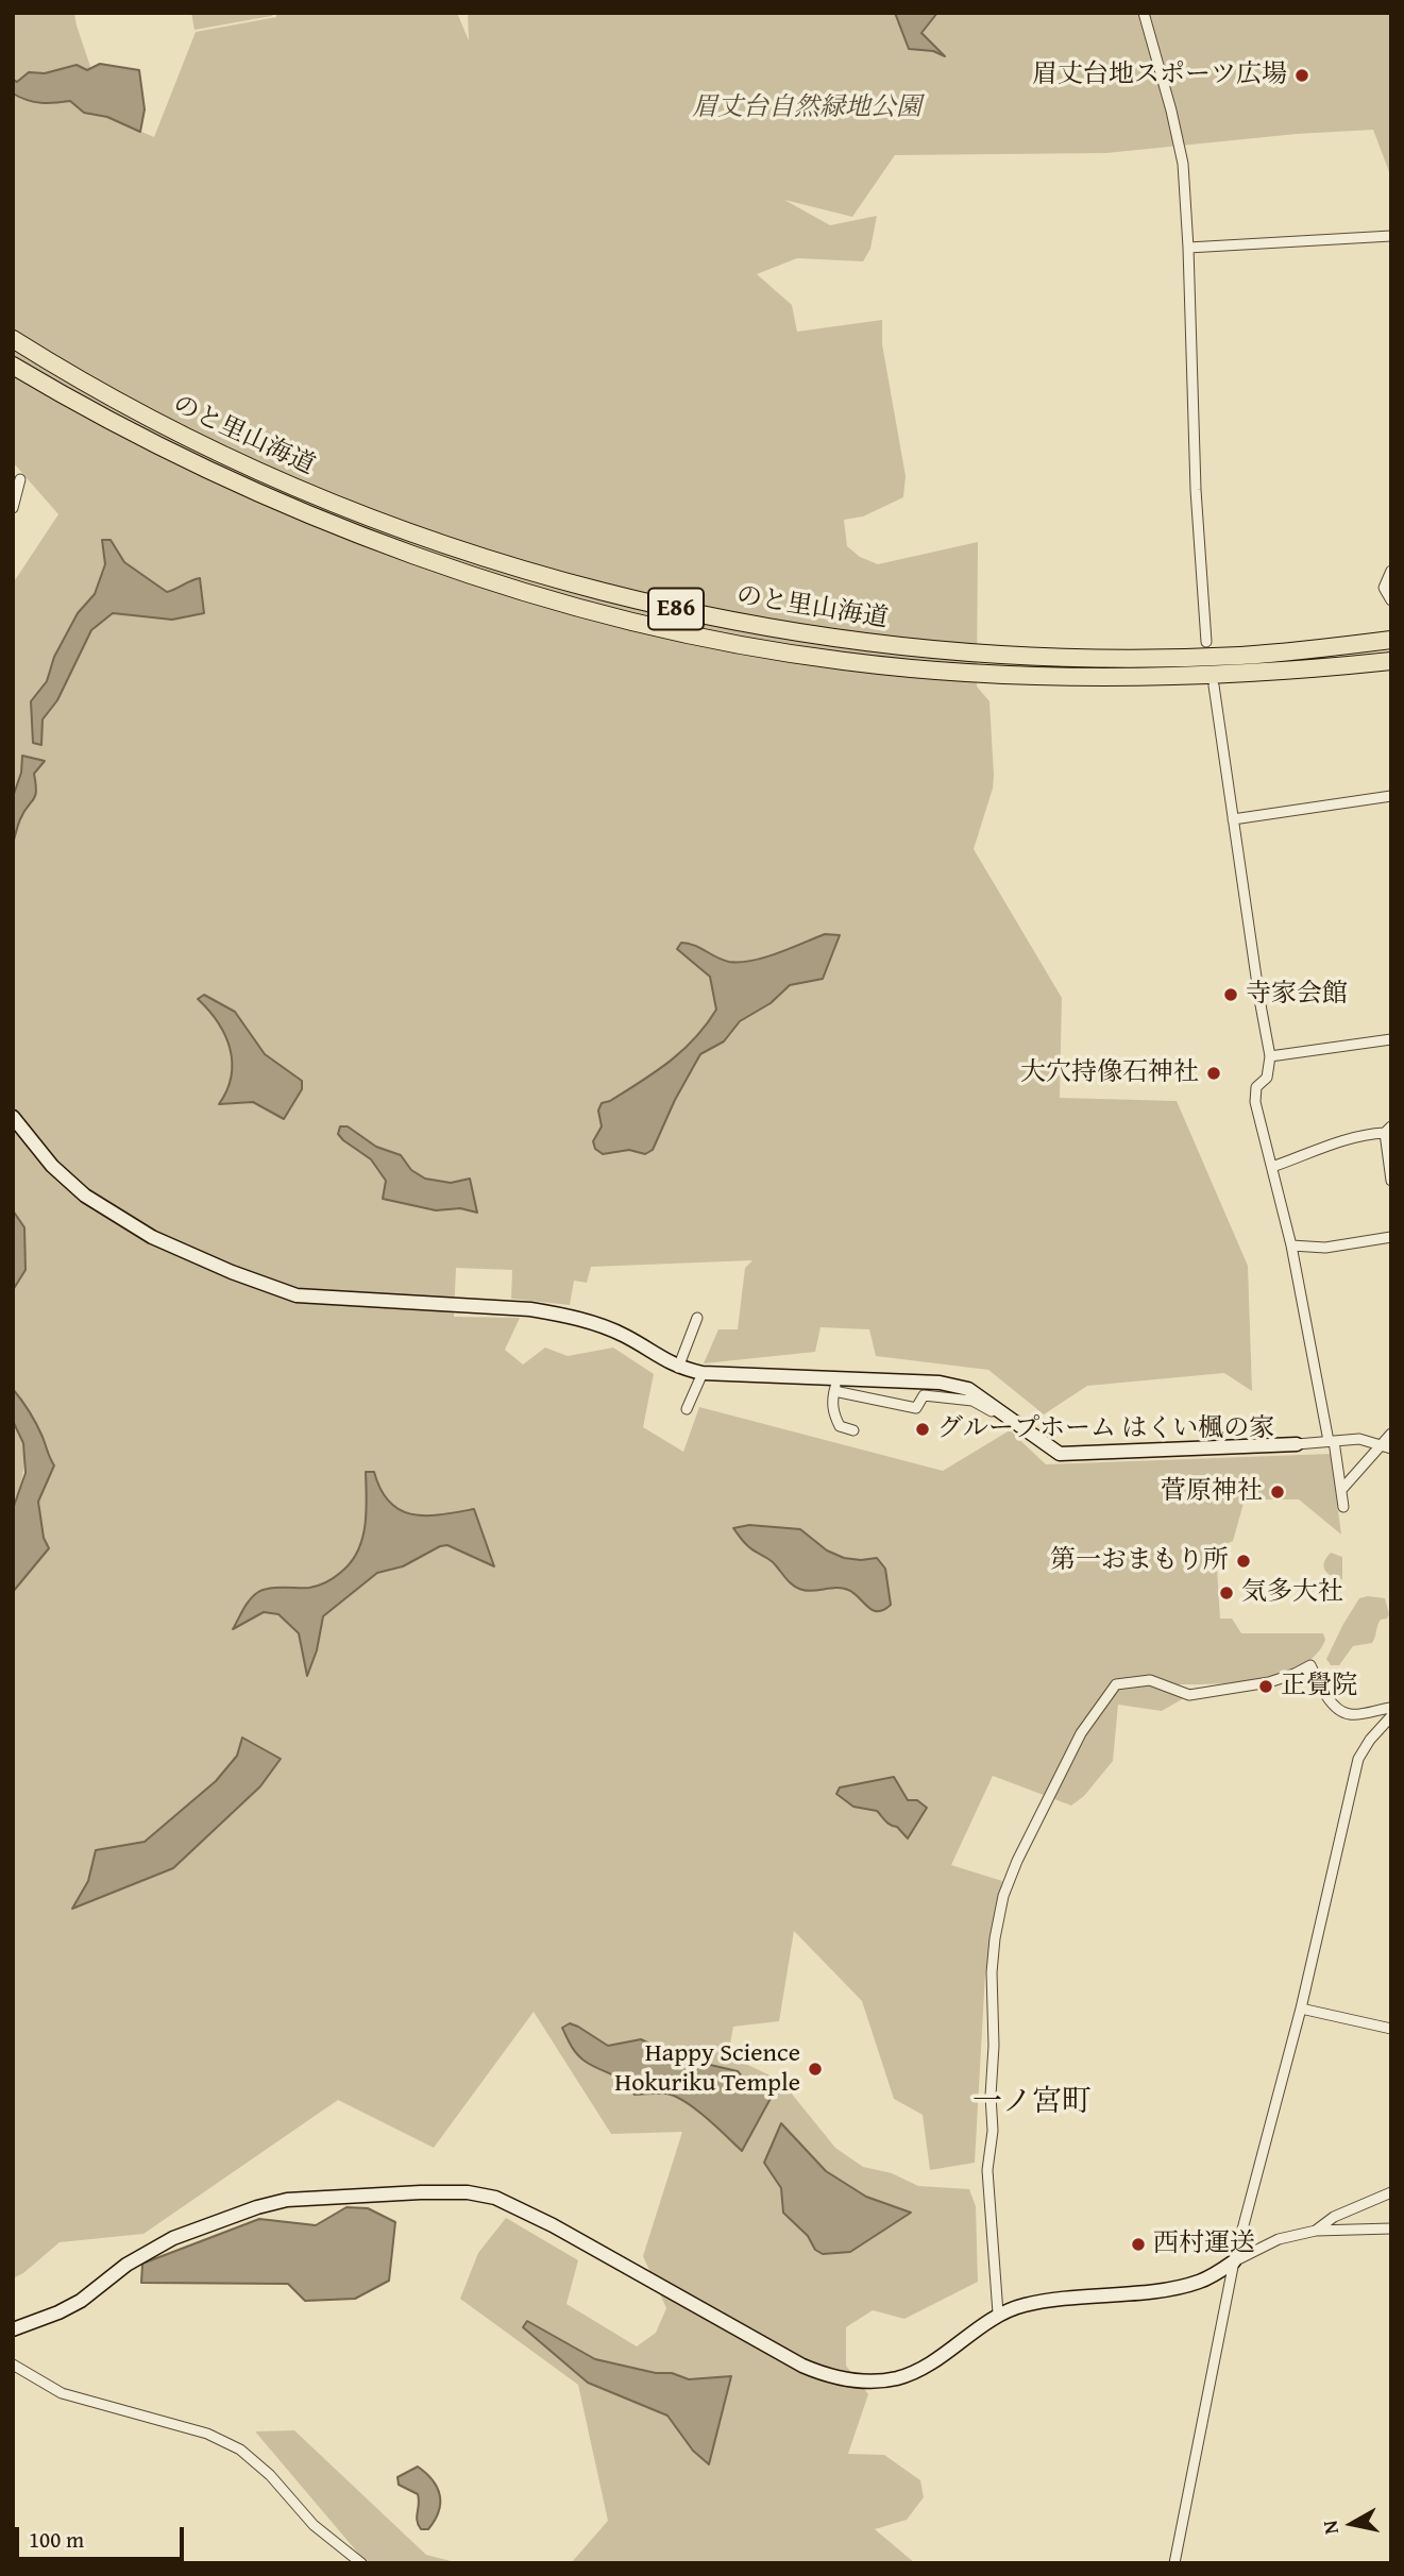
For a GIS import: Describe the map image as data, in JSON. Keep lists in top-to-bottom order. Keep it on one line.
{"streets":{"highway":["のと里山海道","E86"]},"districts":["一ノ宮町"],"parks":["眉丈台自然緑地公園"],"places":["眉丈台地スポーツ広場","寺家会館","大穴持像石神社","グループホーム はくい楓の家","菅原神社","第一おまもり所","気多大社","正覺院","Happy Science Hokuriku Temple","西村運送"],"scale_bar":"100 m","north":"left"}
